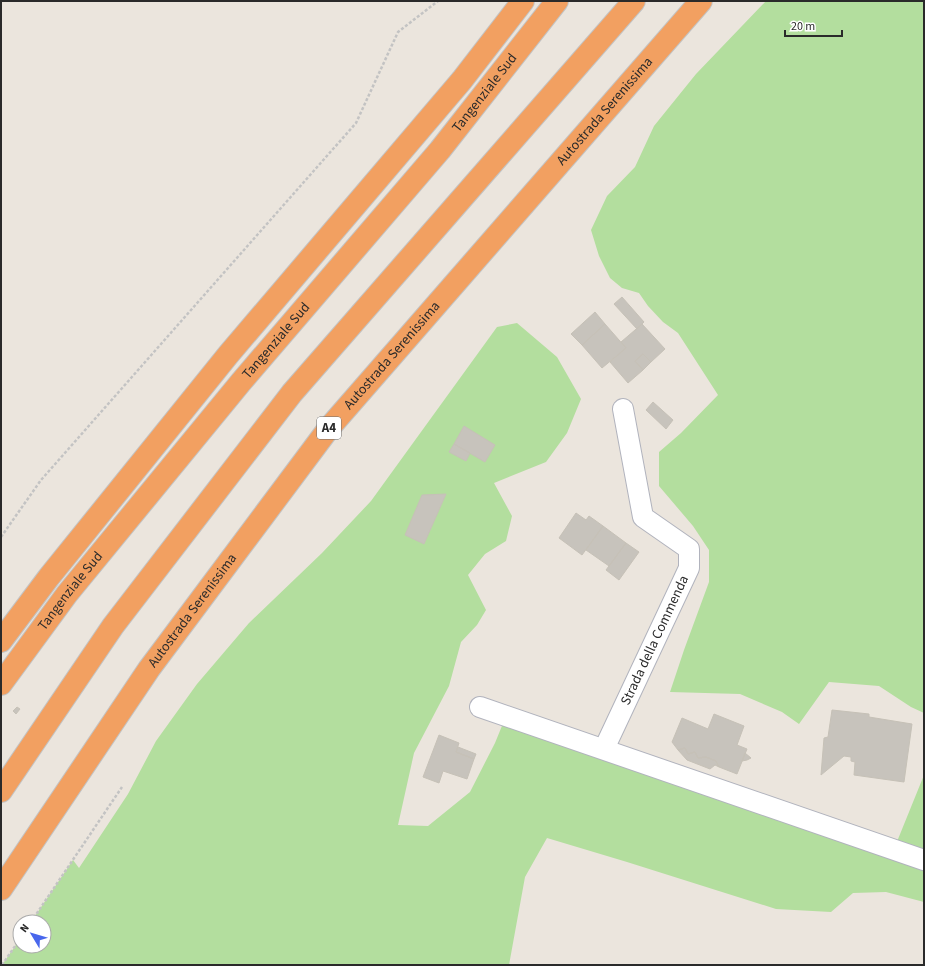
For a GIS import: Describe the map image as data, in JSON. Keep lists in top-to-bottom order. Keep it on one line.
{"streets":{"highway":["Tangenziale Sud","Autostrada Serenissima","A4"],"street":["Strada della Commenda"]},"scale_bar":"20 m","north":"top left"}
